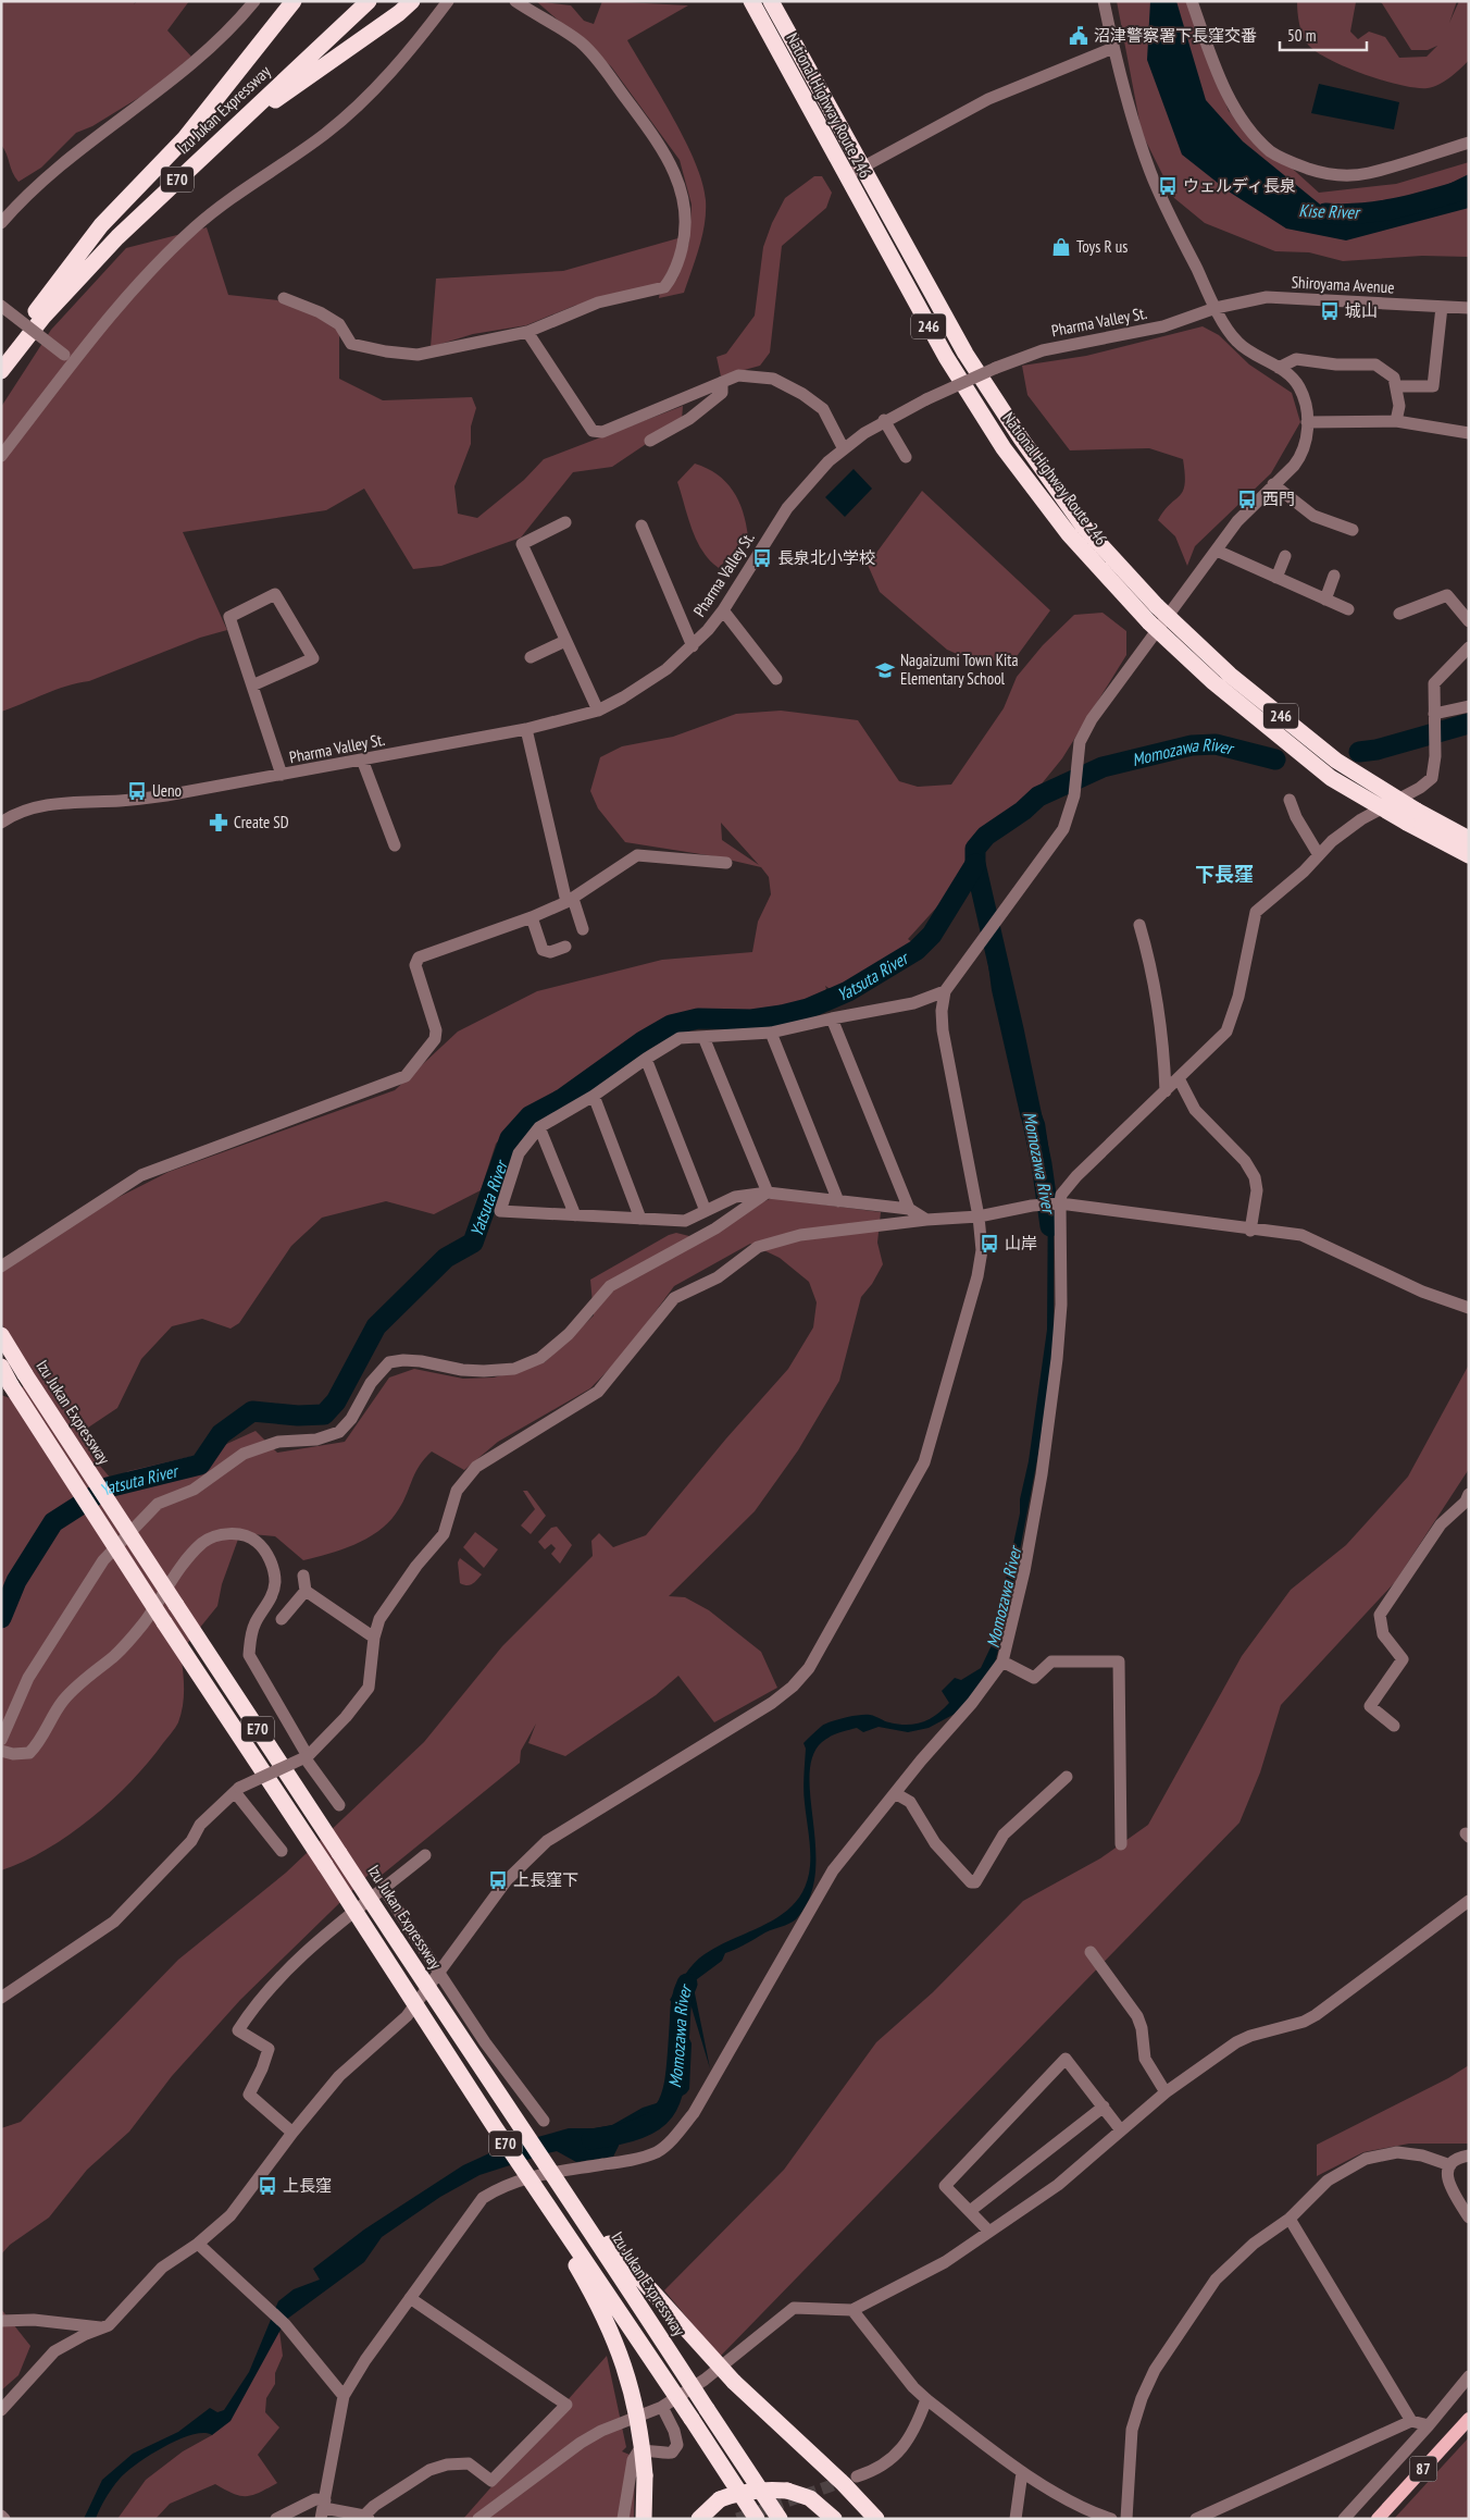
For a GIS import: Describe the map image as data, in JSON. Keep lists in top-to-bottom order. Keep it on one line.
{"streets":{"highway":["National Highway Route 246","Izu Jukan Expressway","E70","246"],"main road":["87"],"street":["Shiroyama Avenue","Pharma Valley St."]},"crossings":[["Shiroyama Avenue","Pharma Valley St."]],"districts":["下長窪"],"water":["Kise River","Momozawa River","Yatsuta River"],"places":{"public building":["沼津警察署下長窪交番"],"bus stop":["ウェルディ長泉","城山","西門","長泉北小学校","Ueno","山岸","上長窪下","上長窪"],"shop":["Toys R us"],"school or university":["Nagaizumi Town Kita Elementary School"],"pharmacy":["Create SD"]},"scale_bar":"50 m"}
